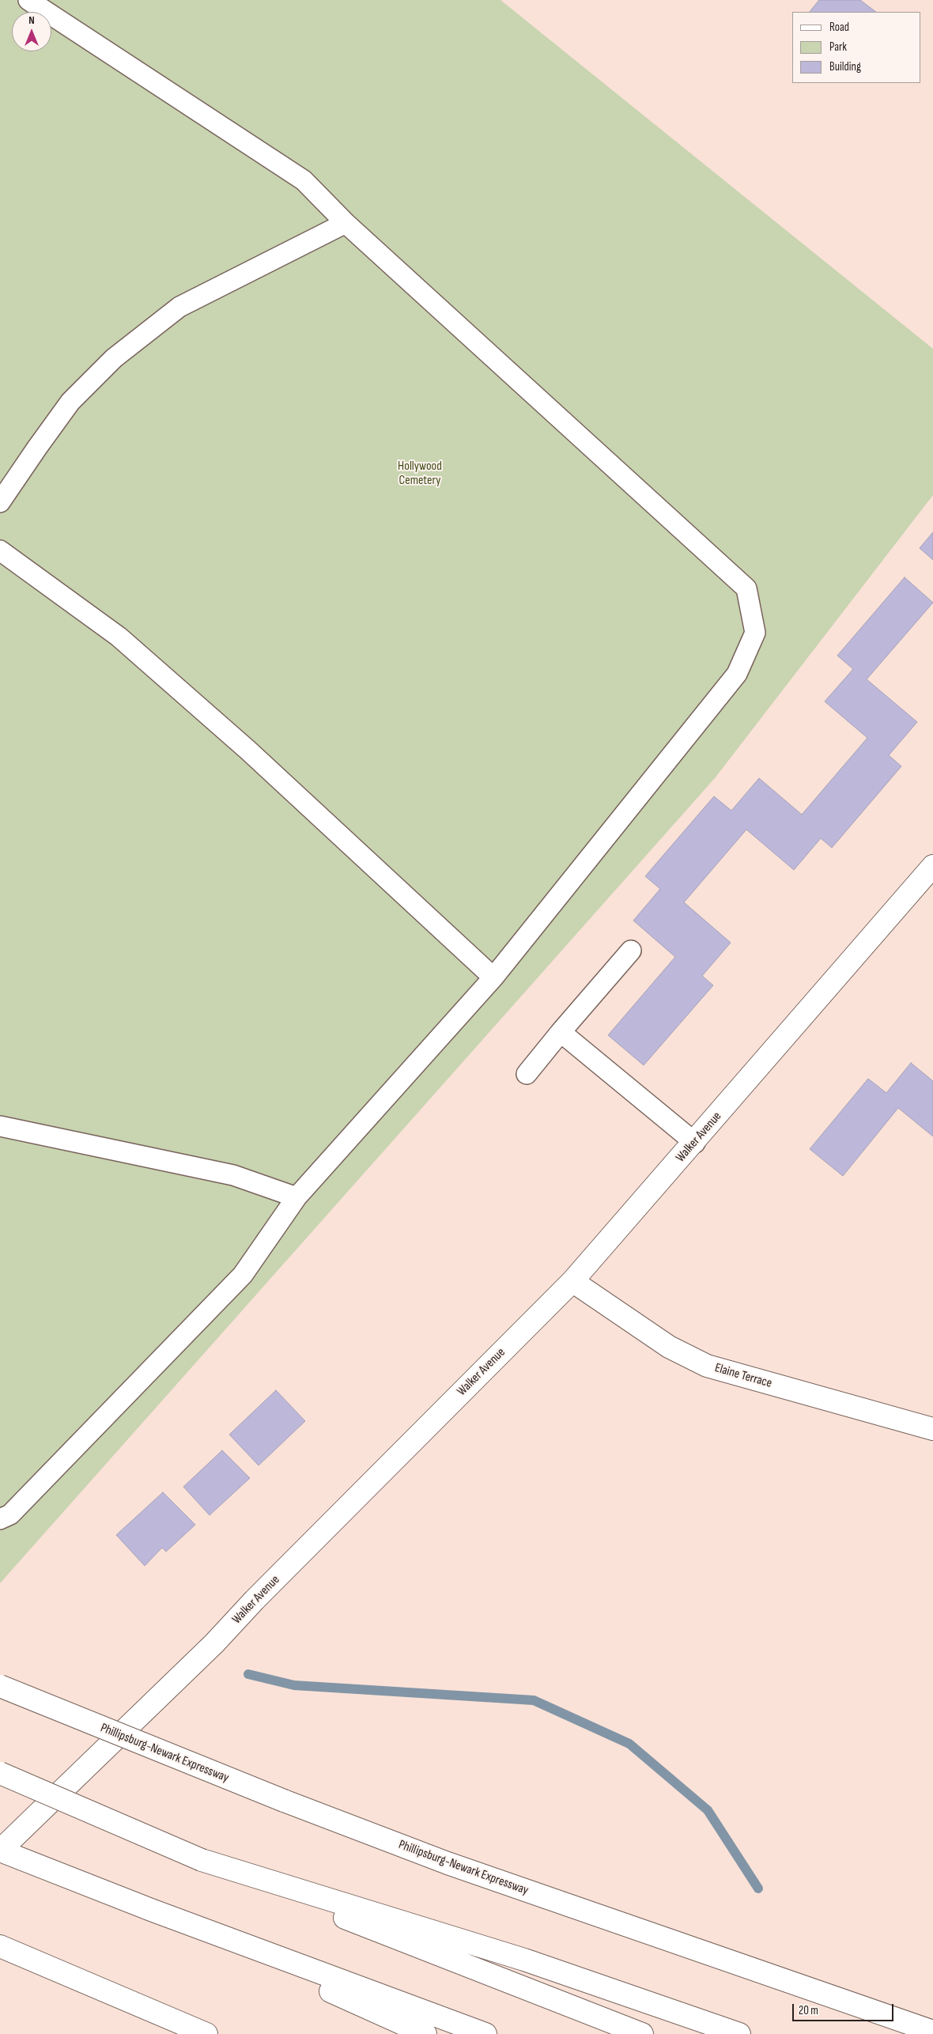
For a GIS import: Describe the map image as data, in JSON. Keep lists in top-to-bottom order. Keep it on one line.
{"streets":{"main road":["Walker Avenue","Elaine Terrace","Phillipsburg-Newark Expressway"]},"crossings":[["Walker Avenue","Elaine Terrace"]],"parks":["Hollywood Cemetery"],"legend":["Road","Park","Building"],"scale_bar":"20 m","north":"top"}
